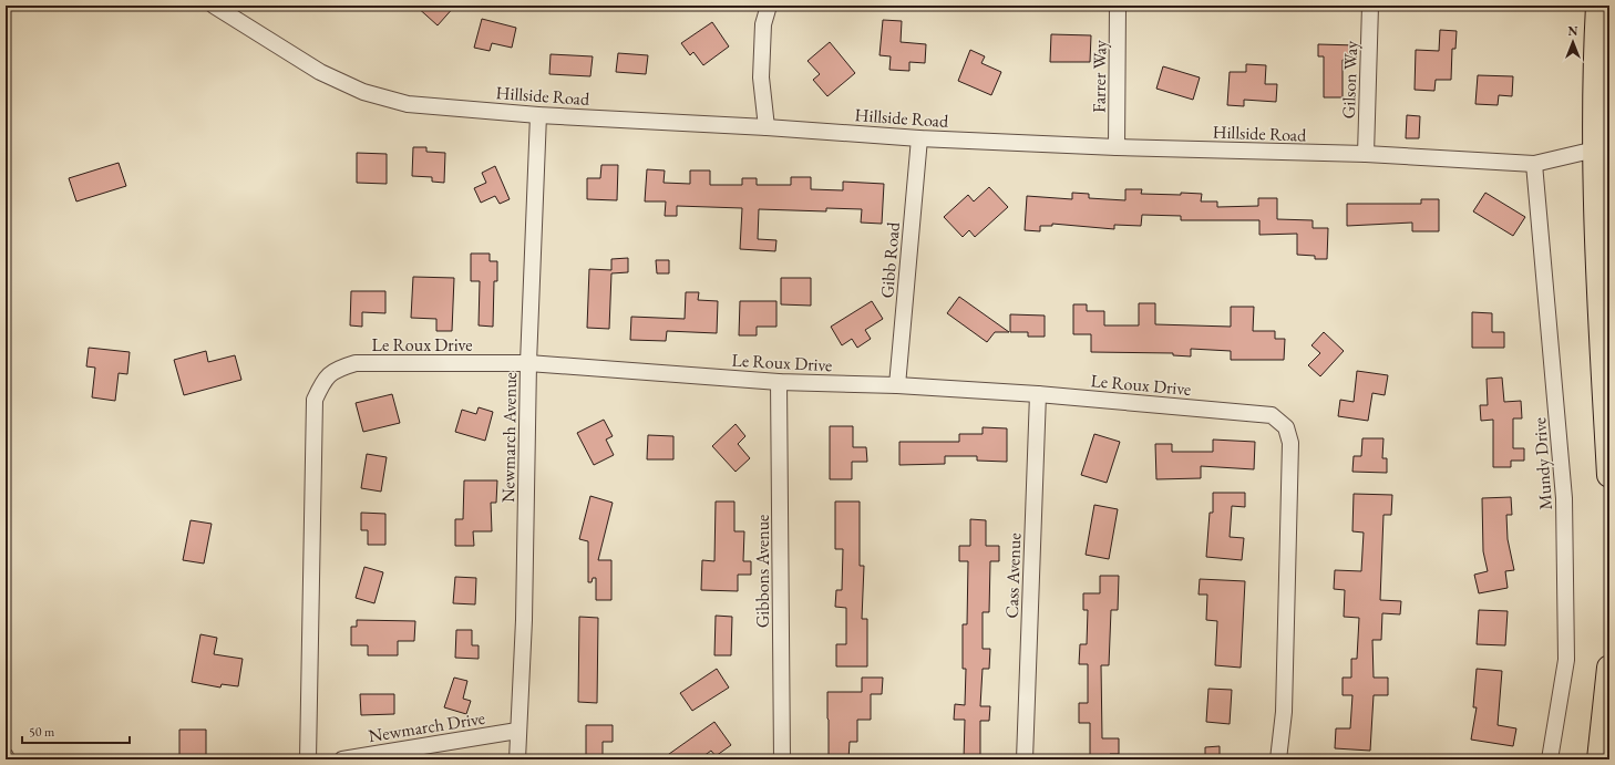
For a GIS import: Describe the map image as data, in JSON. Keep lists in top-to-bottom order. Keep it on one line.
{"streets":{"street":["Farrer Way","Gilson Way","Hillside Road","Gibb Road","Le Roux Drive","Newmarch Avenue","Mundy Drive","Gibbons Avenue","Cass Avenue","Newmarch Drive"]},"crossings":[["Farrer Way","Hillside Road"],["Gilson Way","Hillside Road"],["Hillside Road","Gibb Road"],["Hillside Road","Newmarch Avenue"],["Hillside Road","Mundy Drive"],["Gibb Road","Le Roux Drive"],["Le Roux Drive","Newmarch Avenue"],["Le Roux Drive","Gibbons Avenue"],["Le Roux Drive","Cass Avenue"],["Newmarch Avenue","Newmarch Drive"]],"scale_bar":"50 m","north":"top"}
